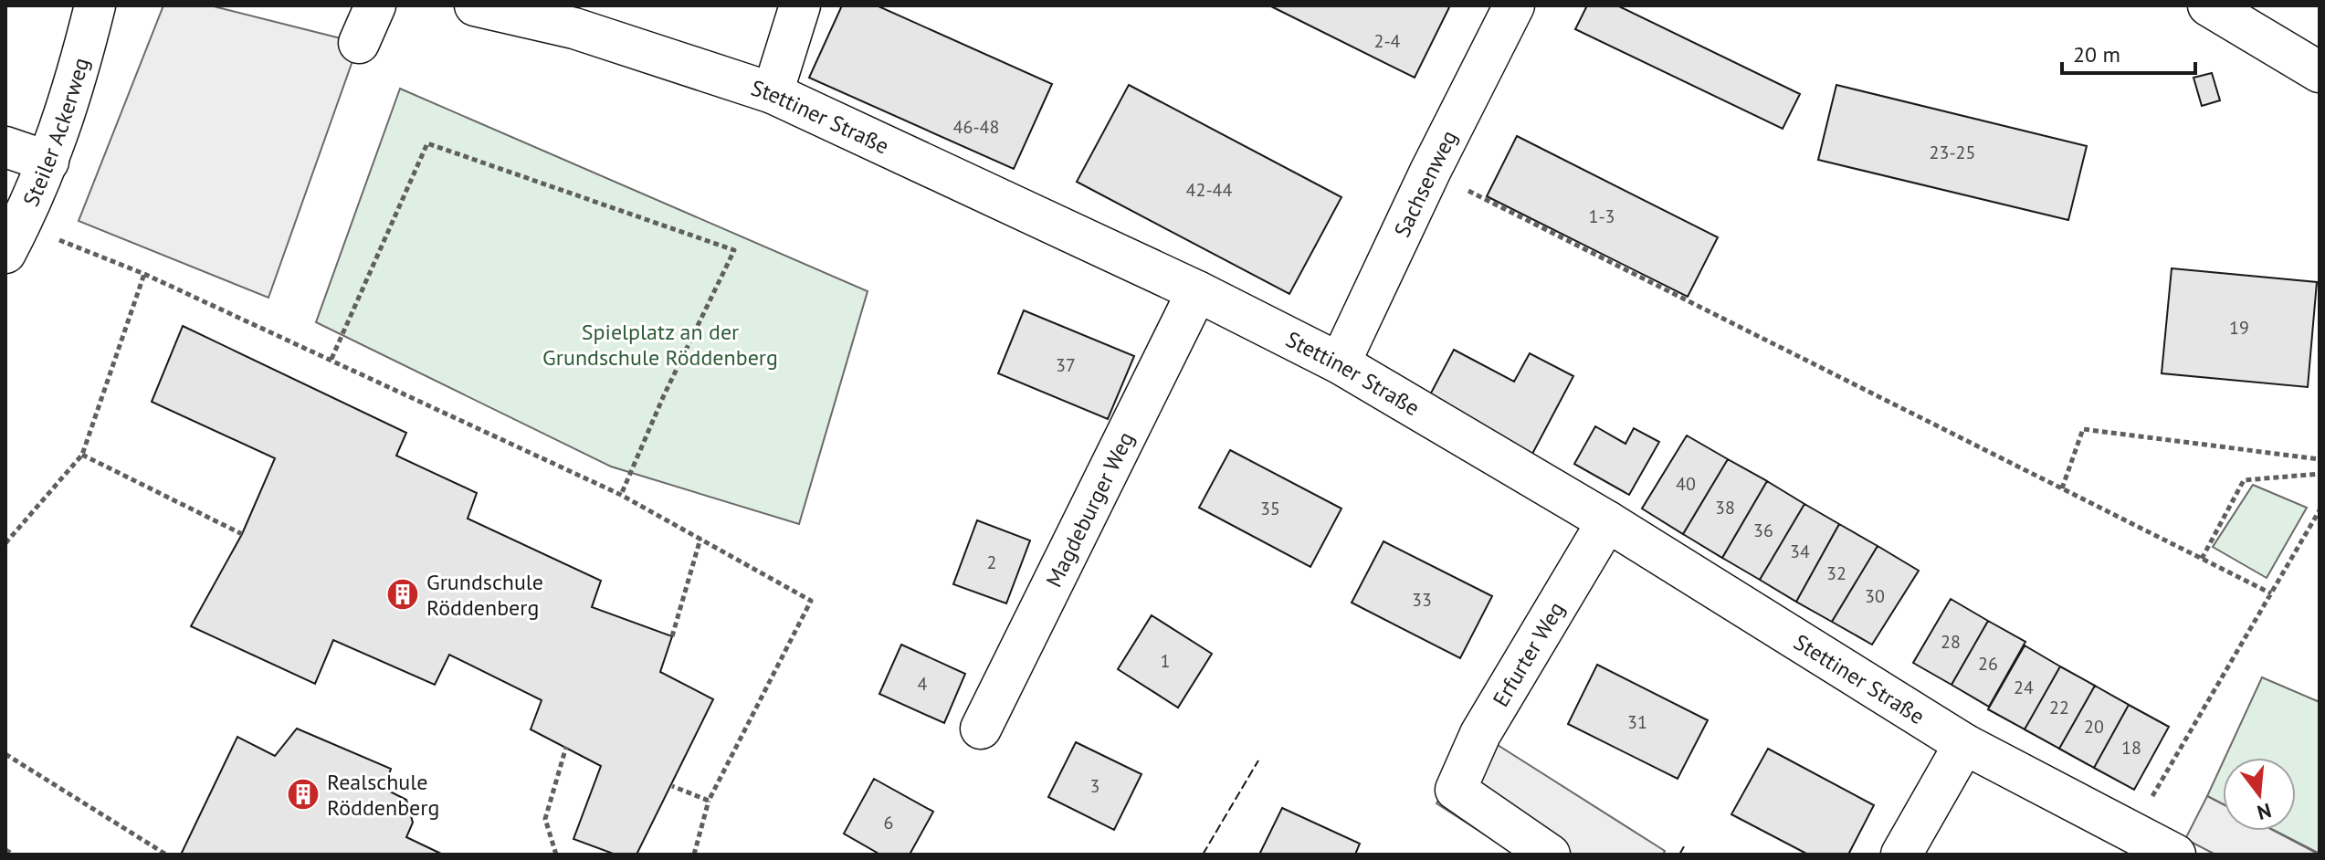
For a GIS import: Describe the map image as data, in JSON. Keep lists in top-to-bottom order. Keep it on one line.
{"streets":{"street":["Stettiner Straße","Steiler Ackerweg","Sachsenweg","Magdeburger Weg","Erfurter Weg"]},"crossings":[["Stettiner Straße","Sachsenweg"],["Stettiner Straße","Magdeburger Weg"],["Stettiner Straße","Erfurter Weg"]],"parks":["Spielplatz an der Grundschule Röddenberg"],"places":{"building":["Grundschule Röddenberg","Realschule Röddenberg"]},"house_numbers":["2-4","46-48","23-25","42-44","1-3","19","37","40","38","35","36","34","2","32","30","33","28","1","26","4","24","22","31","20","18","3","6"],"scale_bar":"20 m","north":"bottom"}
